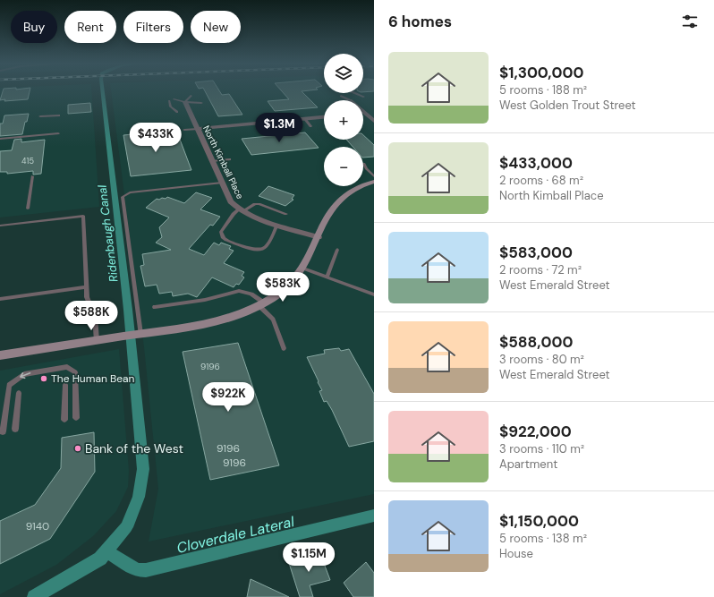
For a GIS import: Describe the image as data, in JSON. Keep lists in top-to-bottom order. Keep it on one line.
{"streets":{"street":["North Kimball Place"]},"water":["Ridenbaugh Canal","Cloverdale Lateral"],"places":["The Human Bean","Bank of the West"],"house_numbers":["415","9196","9196","9196","9140"],"page":{"heading":"6 homes","chip":["Buy","Rent","Filters","New"],"list":[{"name":"$1,300,000","note":"5 rooms · 188 m² · West Golden Trout Street"},{"name":"$433,000","note":"2 rooms · 68 m² · North Kimball Place"},{"name":"$583,000","note":"2 rooms · 72 m² · West Emerald Street"},{"name":"$588,000","note":"3 rooms · 80 m² · West Emerald Street"},{"name":"$922,000","note":"3 rooms · 110 m² · Apartment"},{"name":"$1,150,000","note":"5 rooms · 138 m² · House"}],"map_buttons":["+","−"],"price":["$1.3M","$433K","$583K","$588K","$922K","$1.15M"]}}
